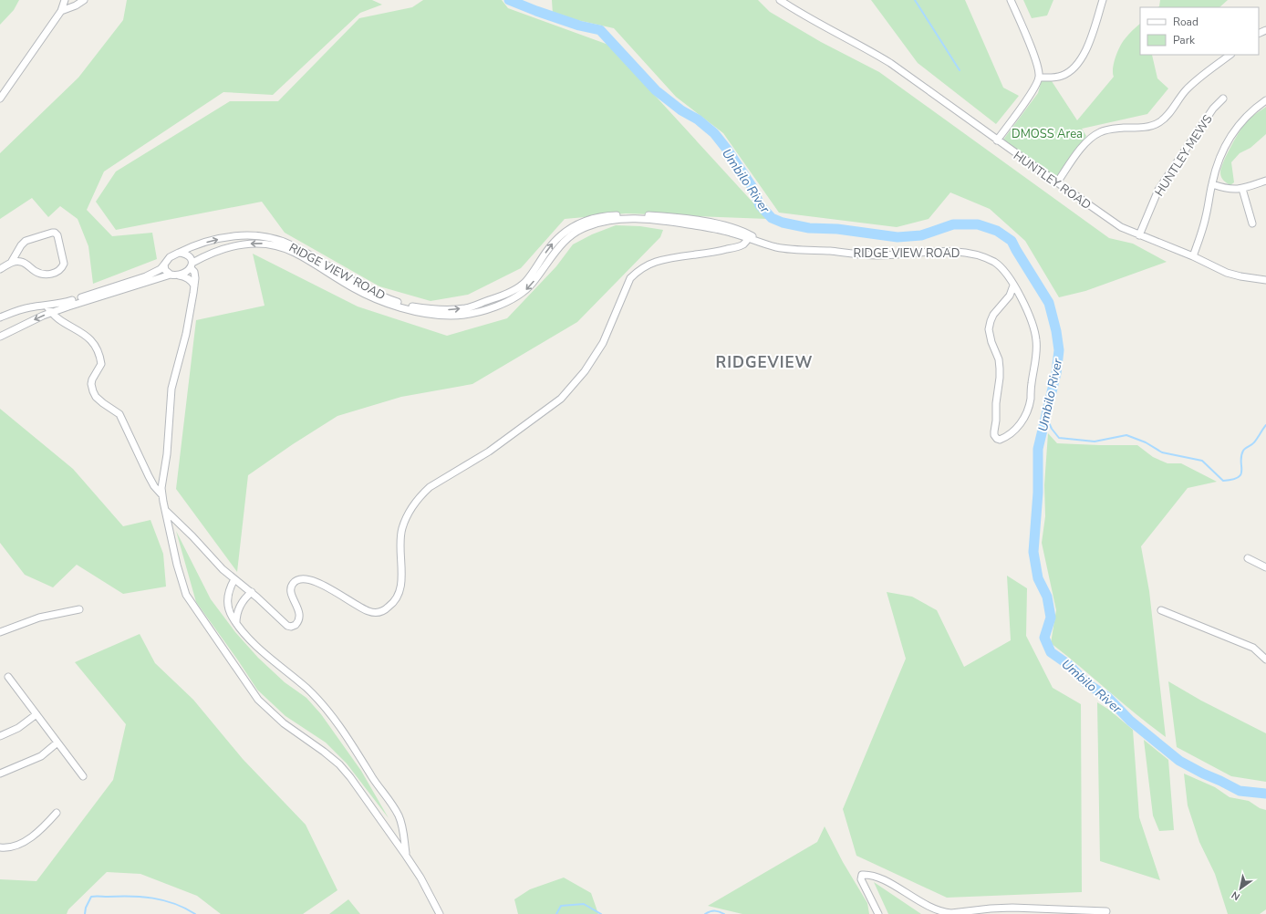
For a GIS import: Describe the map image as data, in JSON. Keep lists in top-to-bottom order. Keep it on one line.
{"streets":{"street":["HUNTLEY MEWS","HUNTLEY ROAD","RIDGE VIEW ROAD"]},"crossings":[["HUNTLEY MEWS","HUNTLEY ROAD"]],"districts":["RIDGEVIEW"],"water":["Umbilo River"],"parks":["DMOSS Area"],"legend":["Road","Park"],"north":"bottom left"}
